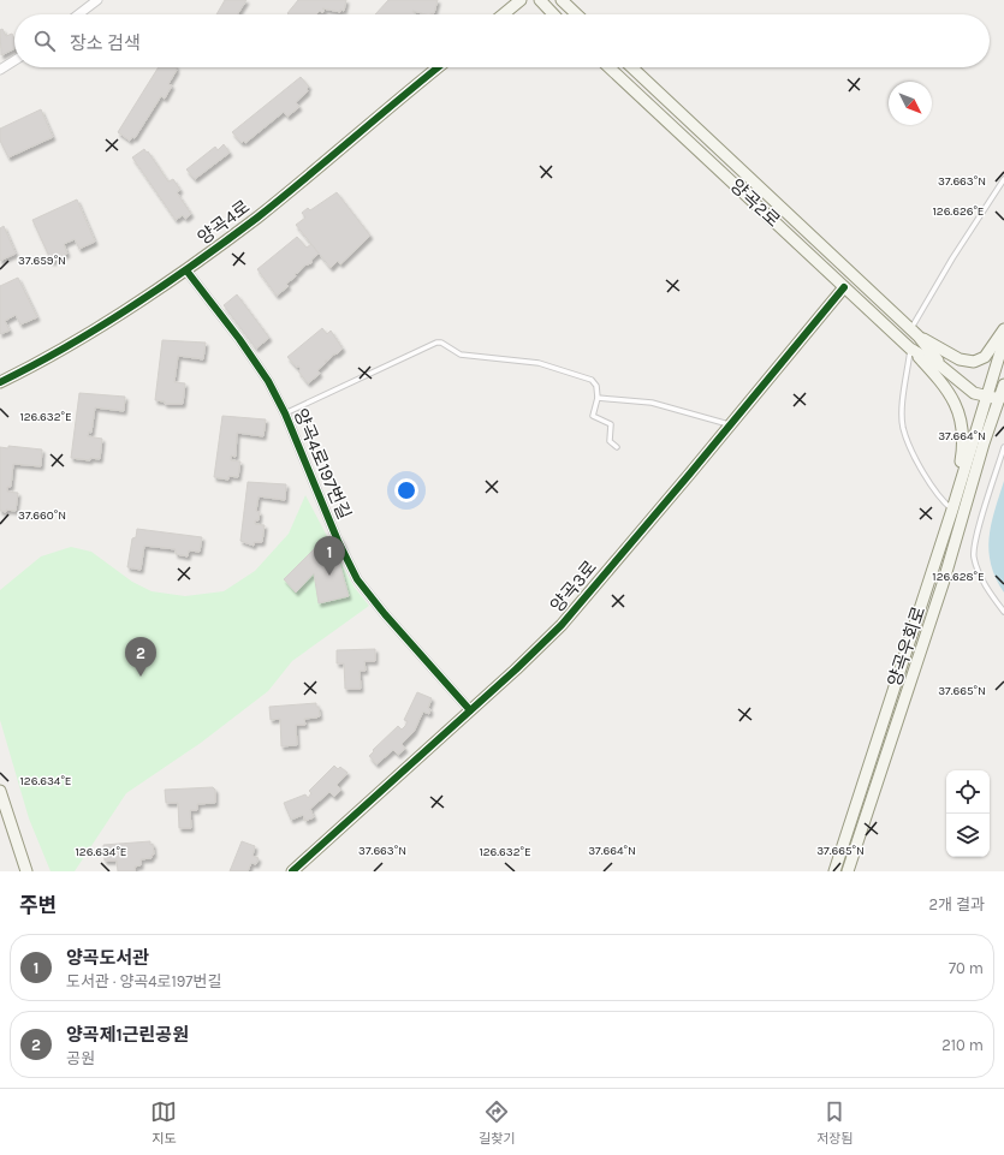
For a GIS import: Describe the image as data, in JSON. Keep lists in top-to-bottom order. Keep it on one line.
{"streets":{"street":["양곡2로","양곡4로","양곡4로197번길","양곡3로","양곡우회로"]},"crossings":[["양곡2로","양곡3로"],["양곡2로","양곡우회로"],["양곡4로","양곡4로197번길"],["양곡4로197번길","양곡3로"]],"north":"bottom right","page":{"search":"장소 검색","pins":["1","2"],"heading":["주변","2개 결과"],"list":[{"mark":"1","name":"양곡도서관","note":"도서관 · 양곡4로197번길","value":"70 m"},{"mark":"2","name":"양곡제1근린공원","note":"공원","value":"210 m"}],"nav":["지도","길찾기","저장됨"]},"coordinates":["37.663°N","126.626°E","37.659°N","126.632°E","37.664°N","37.660°N","126.628°E","37.665°N","126.634°E"]}
